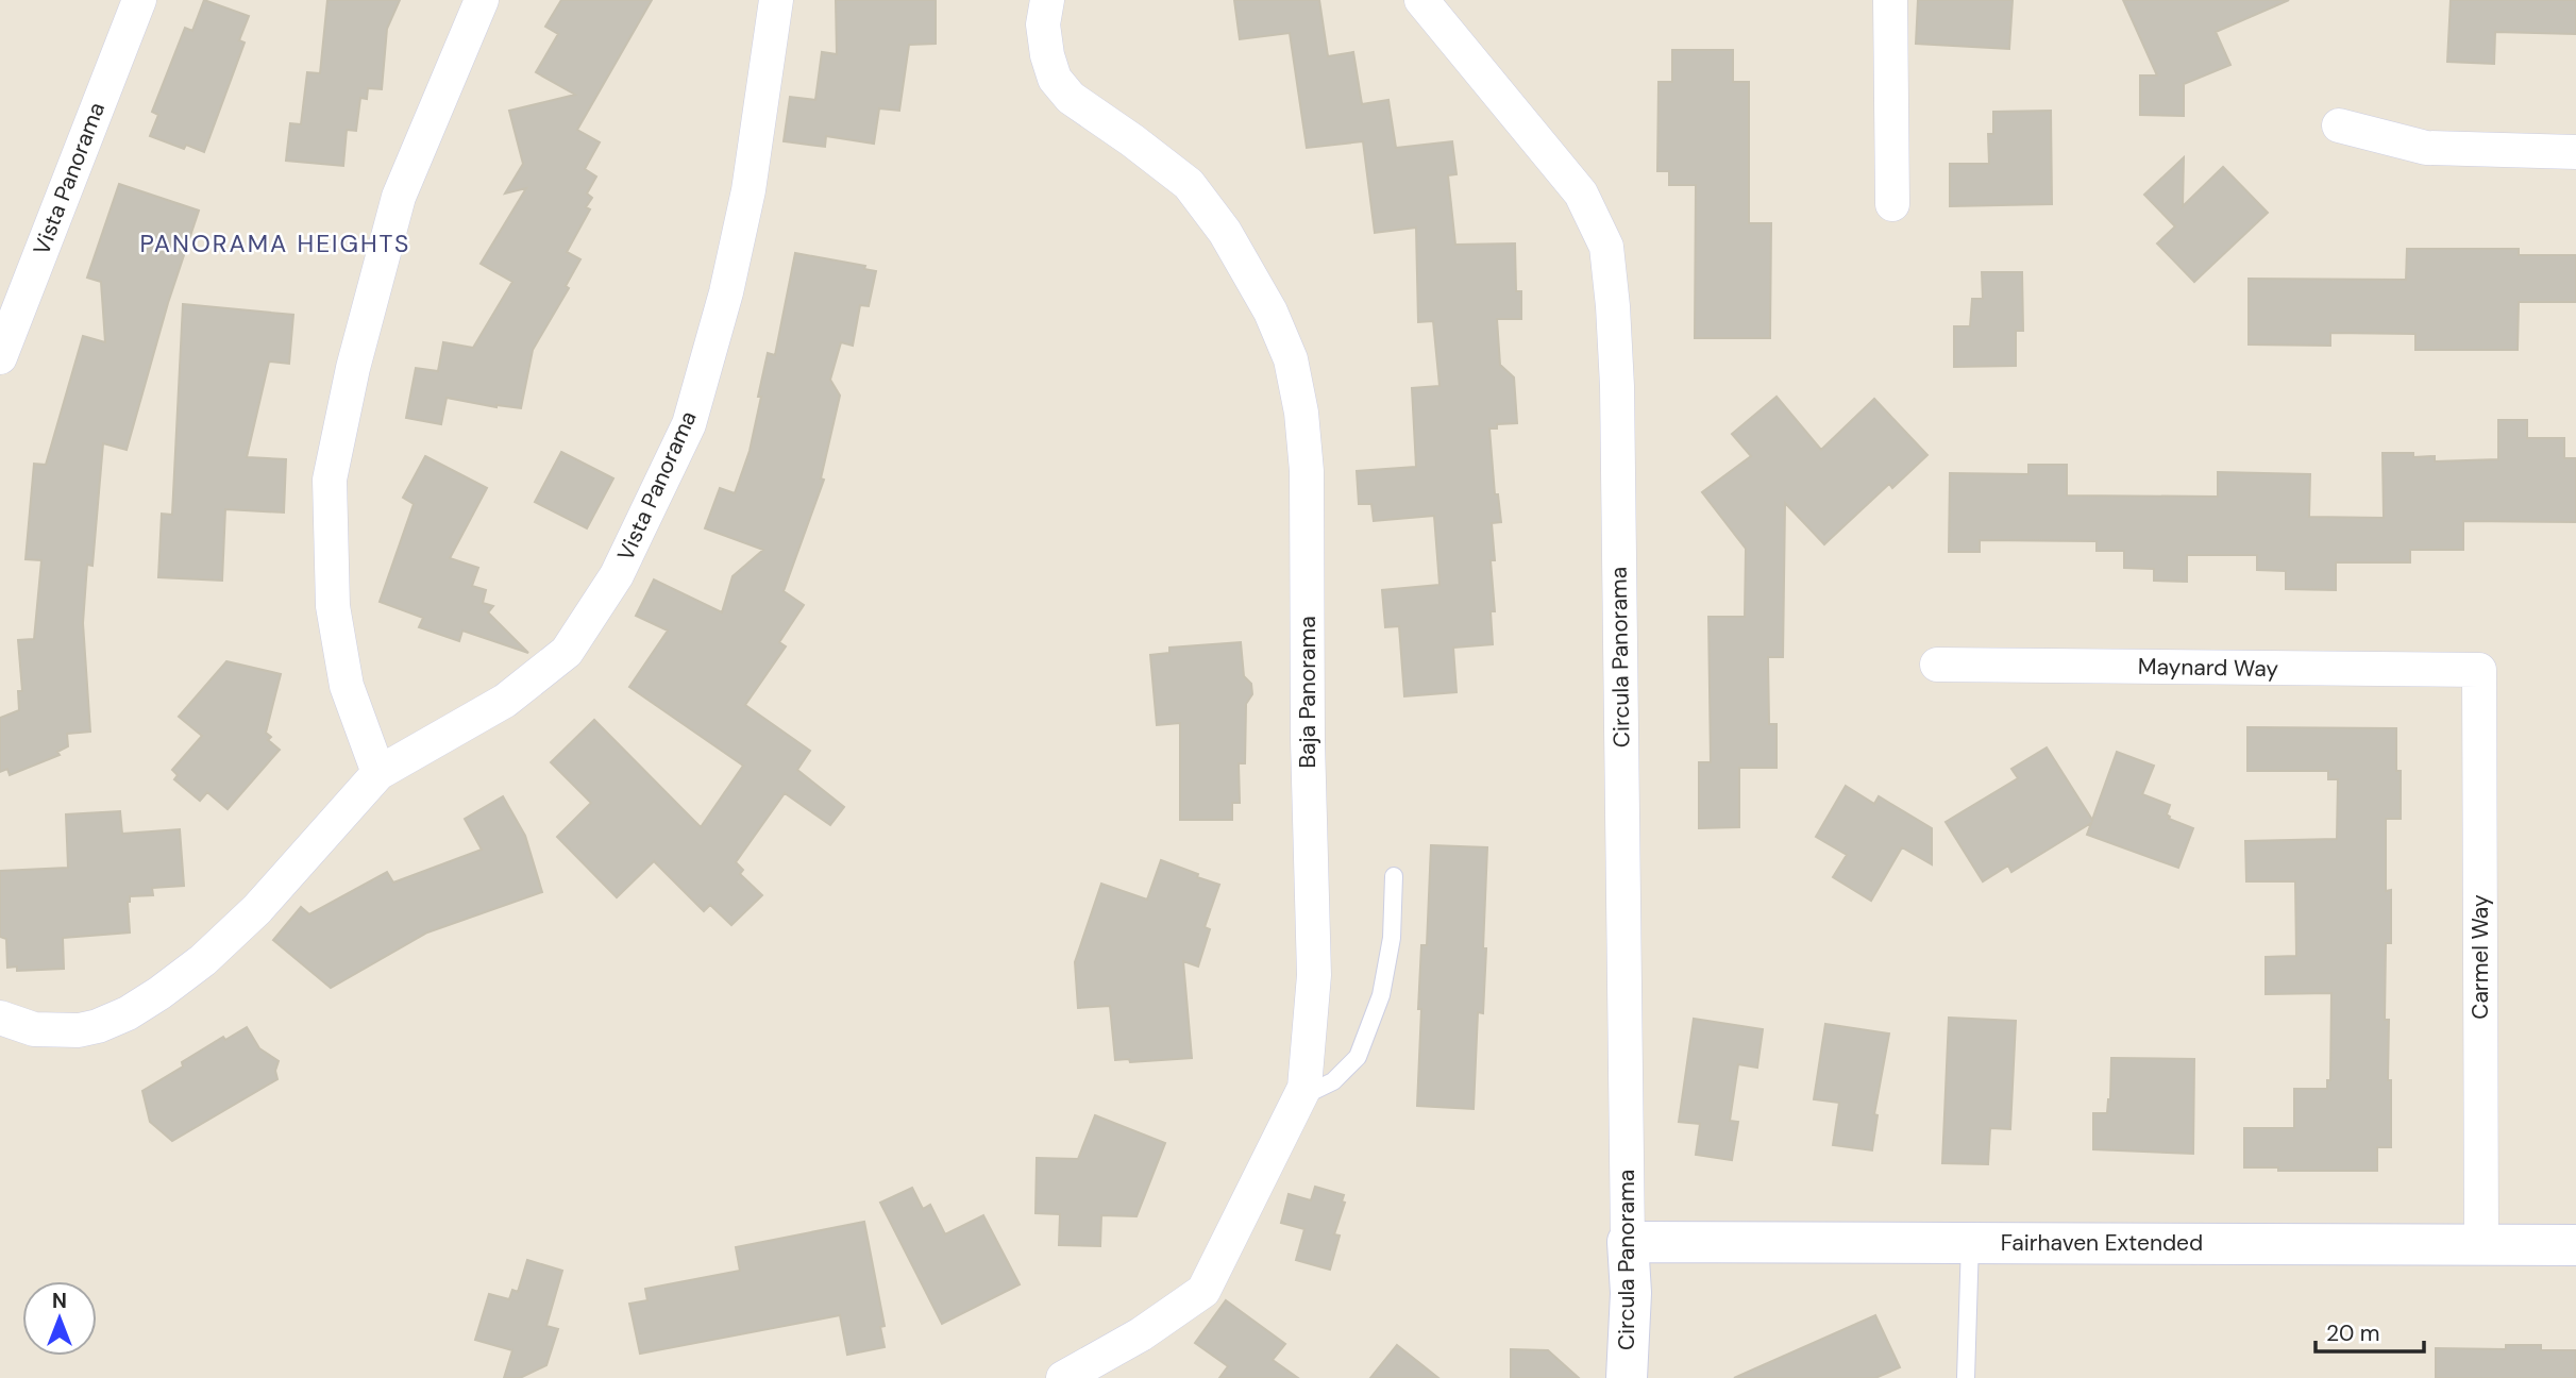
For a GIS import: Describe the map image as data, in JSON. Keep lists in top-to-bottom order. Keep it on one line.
{"streets":{"street":["Vista Panorama","Circula Panorama","Maynard Way","Baja Panorama","Carmel Way","Fairhaven Extended"]},"crossings":[["Circula Panorama","Fairhaven Extended"],["Maynard Way","Carmel Way"],["Carmel Way","Fairhaven Extended"]],"districts":["PANORAMA HEIGHTS"],"scale_bar":"20 m","north":"top"}
